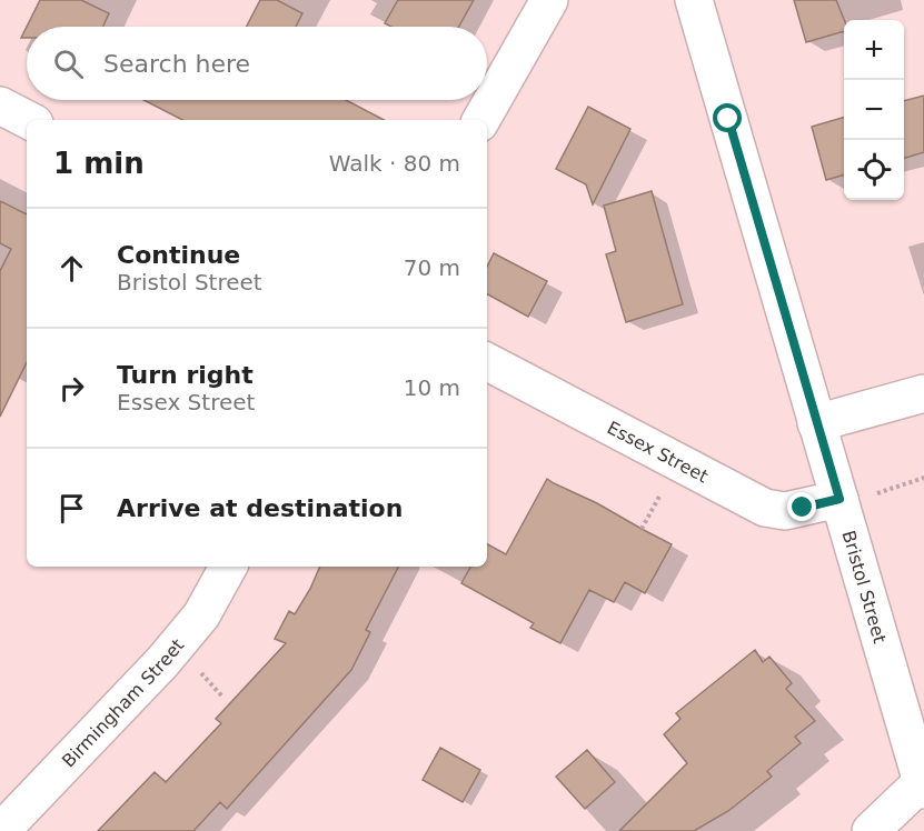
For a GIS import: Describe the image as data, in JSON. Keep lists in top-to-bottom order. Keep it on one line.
{"streets":{"street":["Essex Street","Bristol Street","Birmingham Street"]},"crossings":[["Essex Street","Bristol Street"]],"page":{"map_buttons":["+","−"],"search":"Search here","heading":["1 min","Walk · 80 m"],"list":[["Continue","Bristol Street","70 m"],["Turn right","Essex Street","10 m"],"Arrive at destination"]}}
